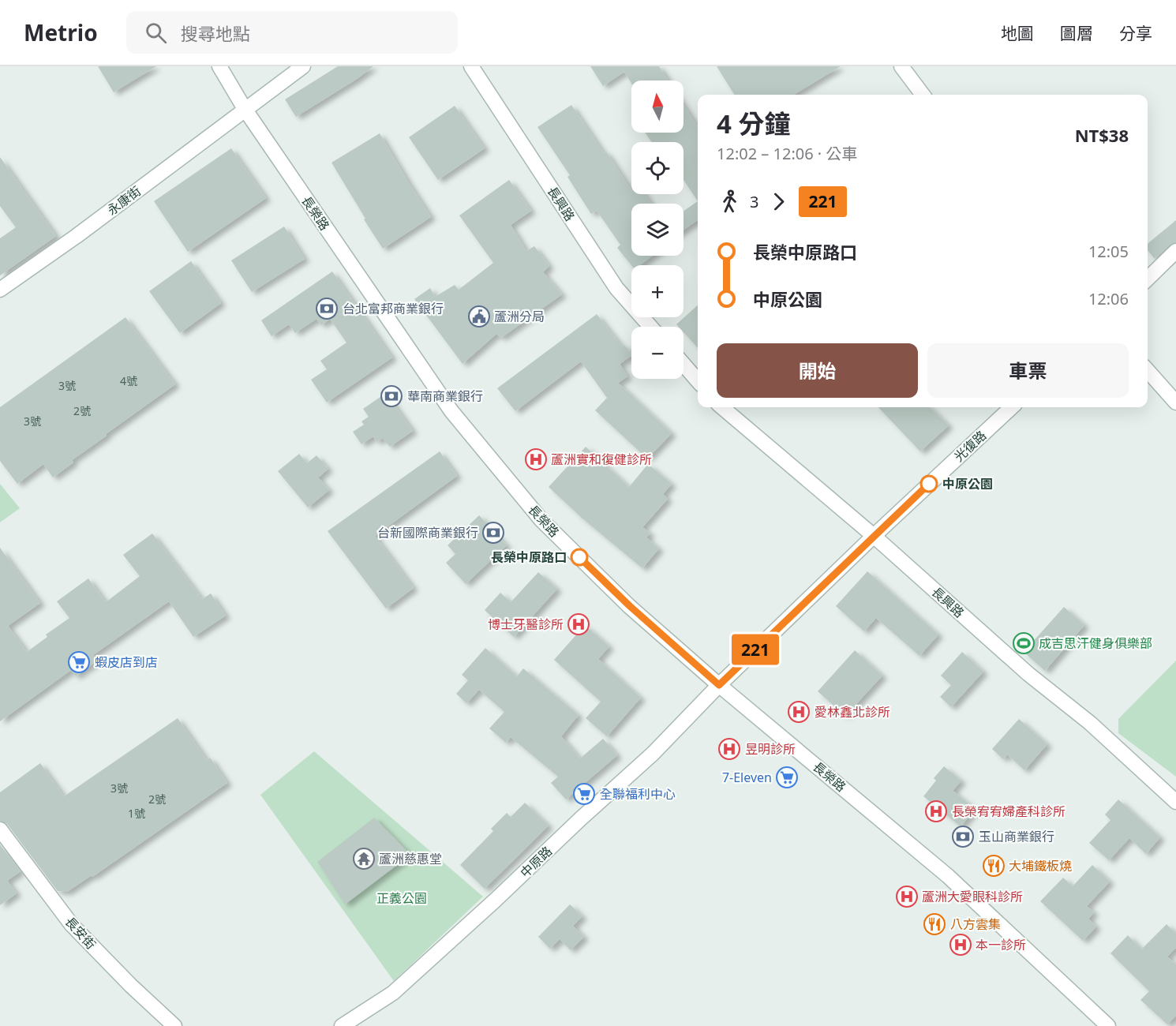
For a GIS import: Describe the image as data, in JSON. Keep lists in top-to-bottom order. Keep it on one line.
{"streets":{"street":["永康街","長興路","長榮路","光復路","中原路","長安街"]},"crossings":[["永康街","長榮路"],["長興路","光復路"],["長榮路","光復路"],["長榮路","中原路"],["光復路","中原路"]],"parks":["正義公園"],"places":{"bank":["台北富邦商業銀行","華南商業銀行","台新國際商業銀行","玉山商業銀行"],"public building":["蘆洲分局"],"hospital":["蘆洲實和復健診所","博士牙醫診所","愛林鑫北診所","昱明診所","長榮宥宥婦產科診所","蘆洲大愛眼科診所","本一診所"],"other":["中原公園","長榮中原路口"],"sports":["成吉思汗健身俱樂部"],"supermarket":["蝦皮店到店","7-Eleven","全聯福利中心"],"temple":["蘆洲慈惠堂"],"restaurant":["大埔鐵板燒","八方雲集"]},"lines":["bus line 221"],"house_numbers":["4號","3號","2號","3號","3號","2號","1號"],"north":"top","page":{"header":"Metrio","search":"搜尋地點","nav":["地圖","圖層","分享"],"on_map":"221","map_buttons":["+","−"],"heading":["4 分鐘","12:02 – 12:06 · 公車","NT$38"],"legs":["3","221"],"list":[{"name":"長榮中原路口","value":"12:05"},{"name":"中原公園","value":"12:06"}],"buttons":["開始","車票"]}}
